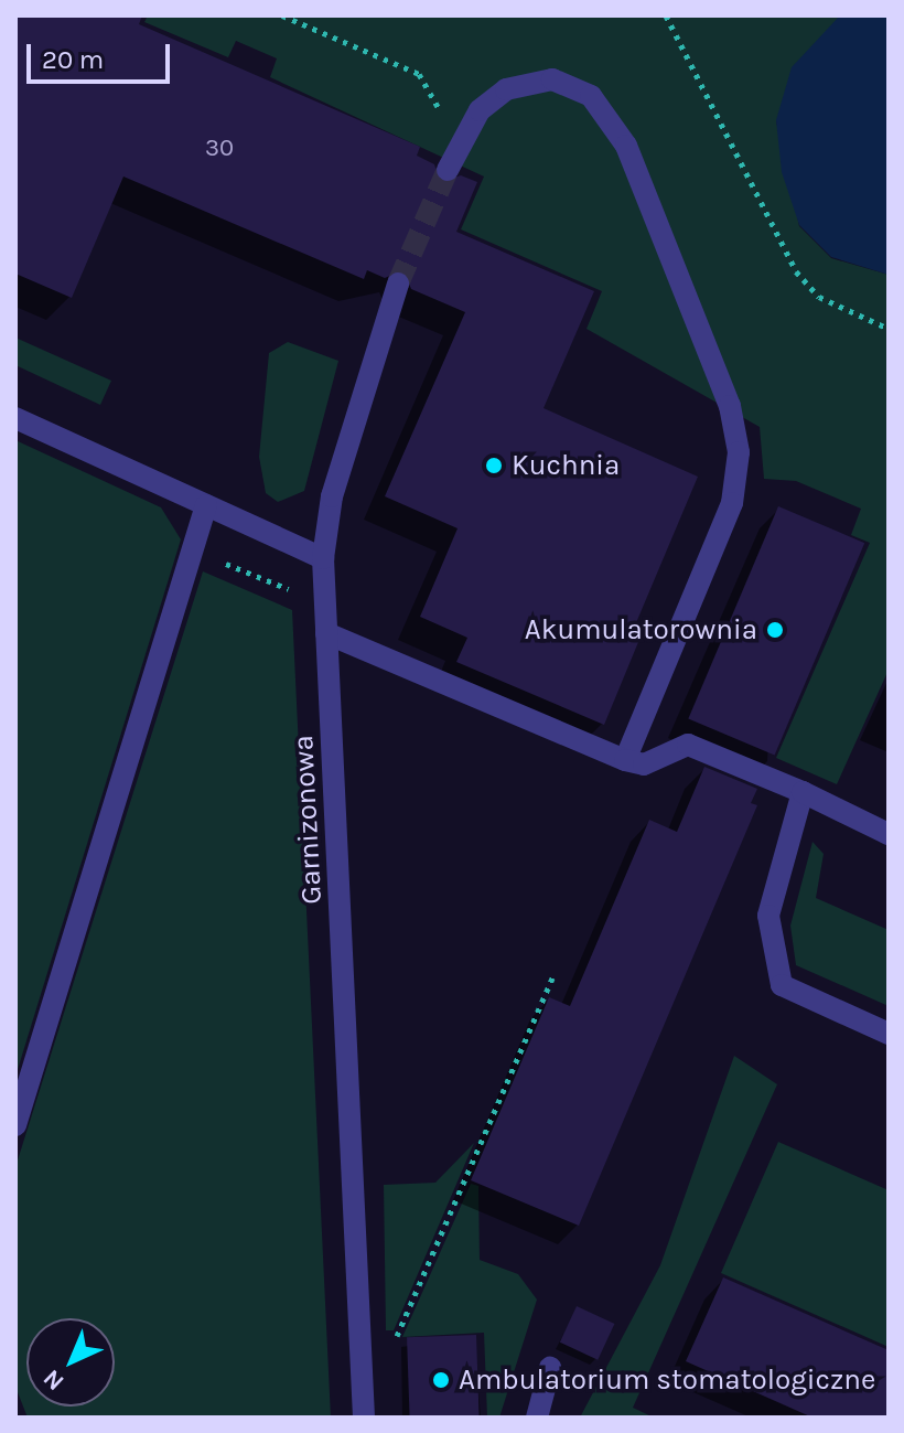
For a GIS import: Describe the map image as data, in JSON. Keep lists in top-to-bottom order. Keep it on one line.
{"streets":{"street":["Garnizonowa"]},"places":["Kuchnia","Akumulatorownia","Ambulatorium stomatologiczne"],"house_numbers":["30"],"scale_bar":"20 m","north":"bottom left"}
